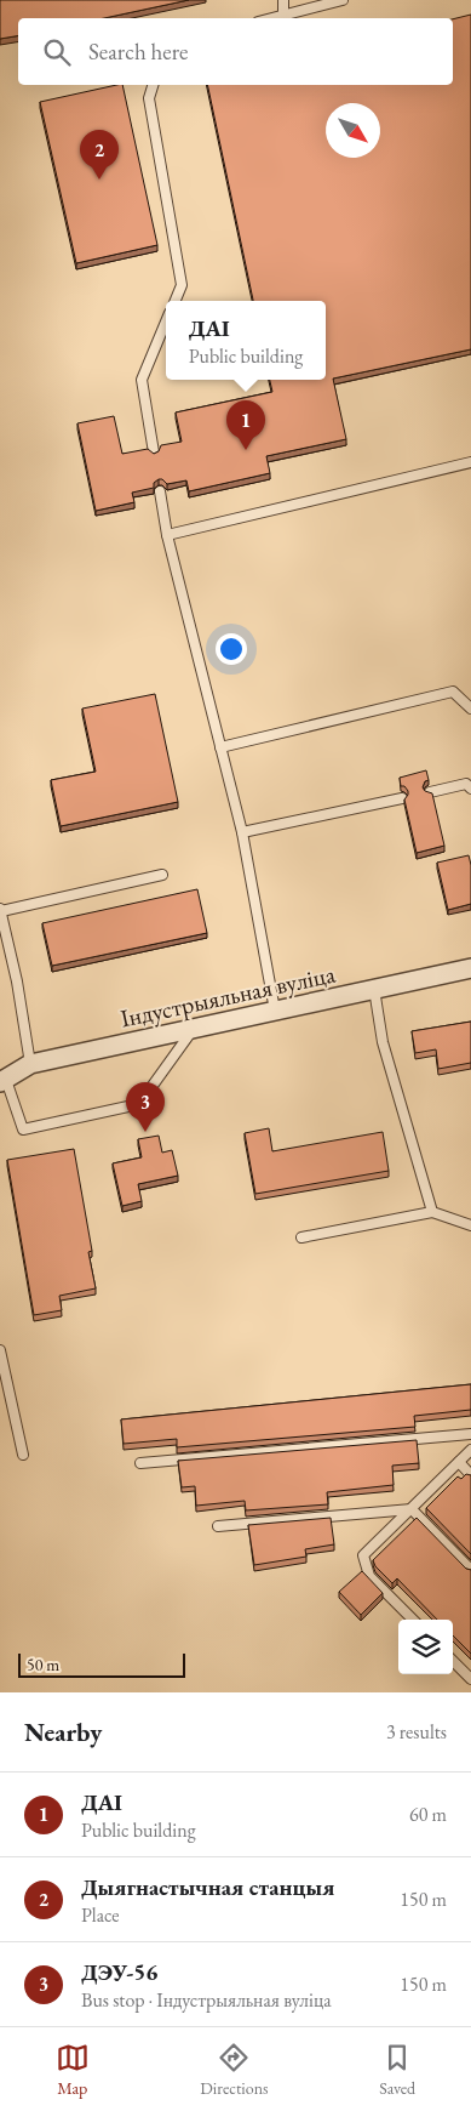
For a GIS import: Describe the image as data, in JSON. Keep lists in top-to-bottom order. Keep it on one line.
{"streets":{"street":["Індустрыяльная вуліца"]},"scale_bar":"50 m","north":"bottom right","page":{"search":"Search here","pins":["2","1","3"],"popup":["ДАІ","Public building"],"scale":"50 m","heading":["Nearby","3 results"],"list":[{"mark":"1","name":"ДАІ","note":"Public building","value":"60 m"},{"mark":"2","name":"Дыягнастычная станцыя","note":"Place","value":"150 m"},{"mark":"3","name":"ДЭУ-56","note":"Bus stop · Індустрыяльная вуліца","value":"150 m"}],"nav":["Map","Directions","Saved"]}}
